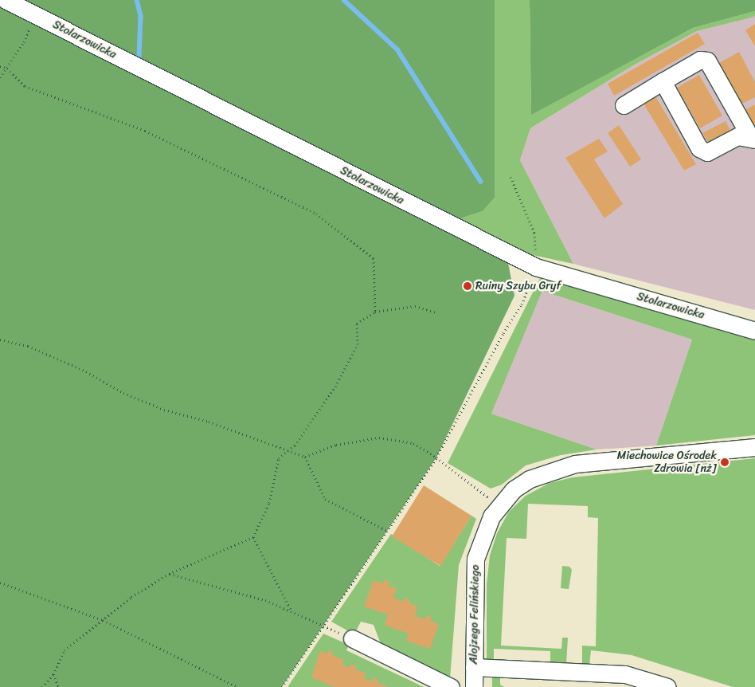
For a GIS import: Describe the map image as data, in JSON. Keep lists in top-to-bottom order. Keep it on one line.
{"streets":{"street":["Stolarzowicka","Alojzego Felińskiego"]},"places":["Ruiny Szybu Gryf","Miechowice Ośrodek Zdrowia [nż]"]}
